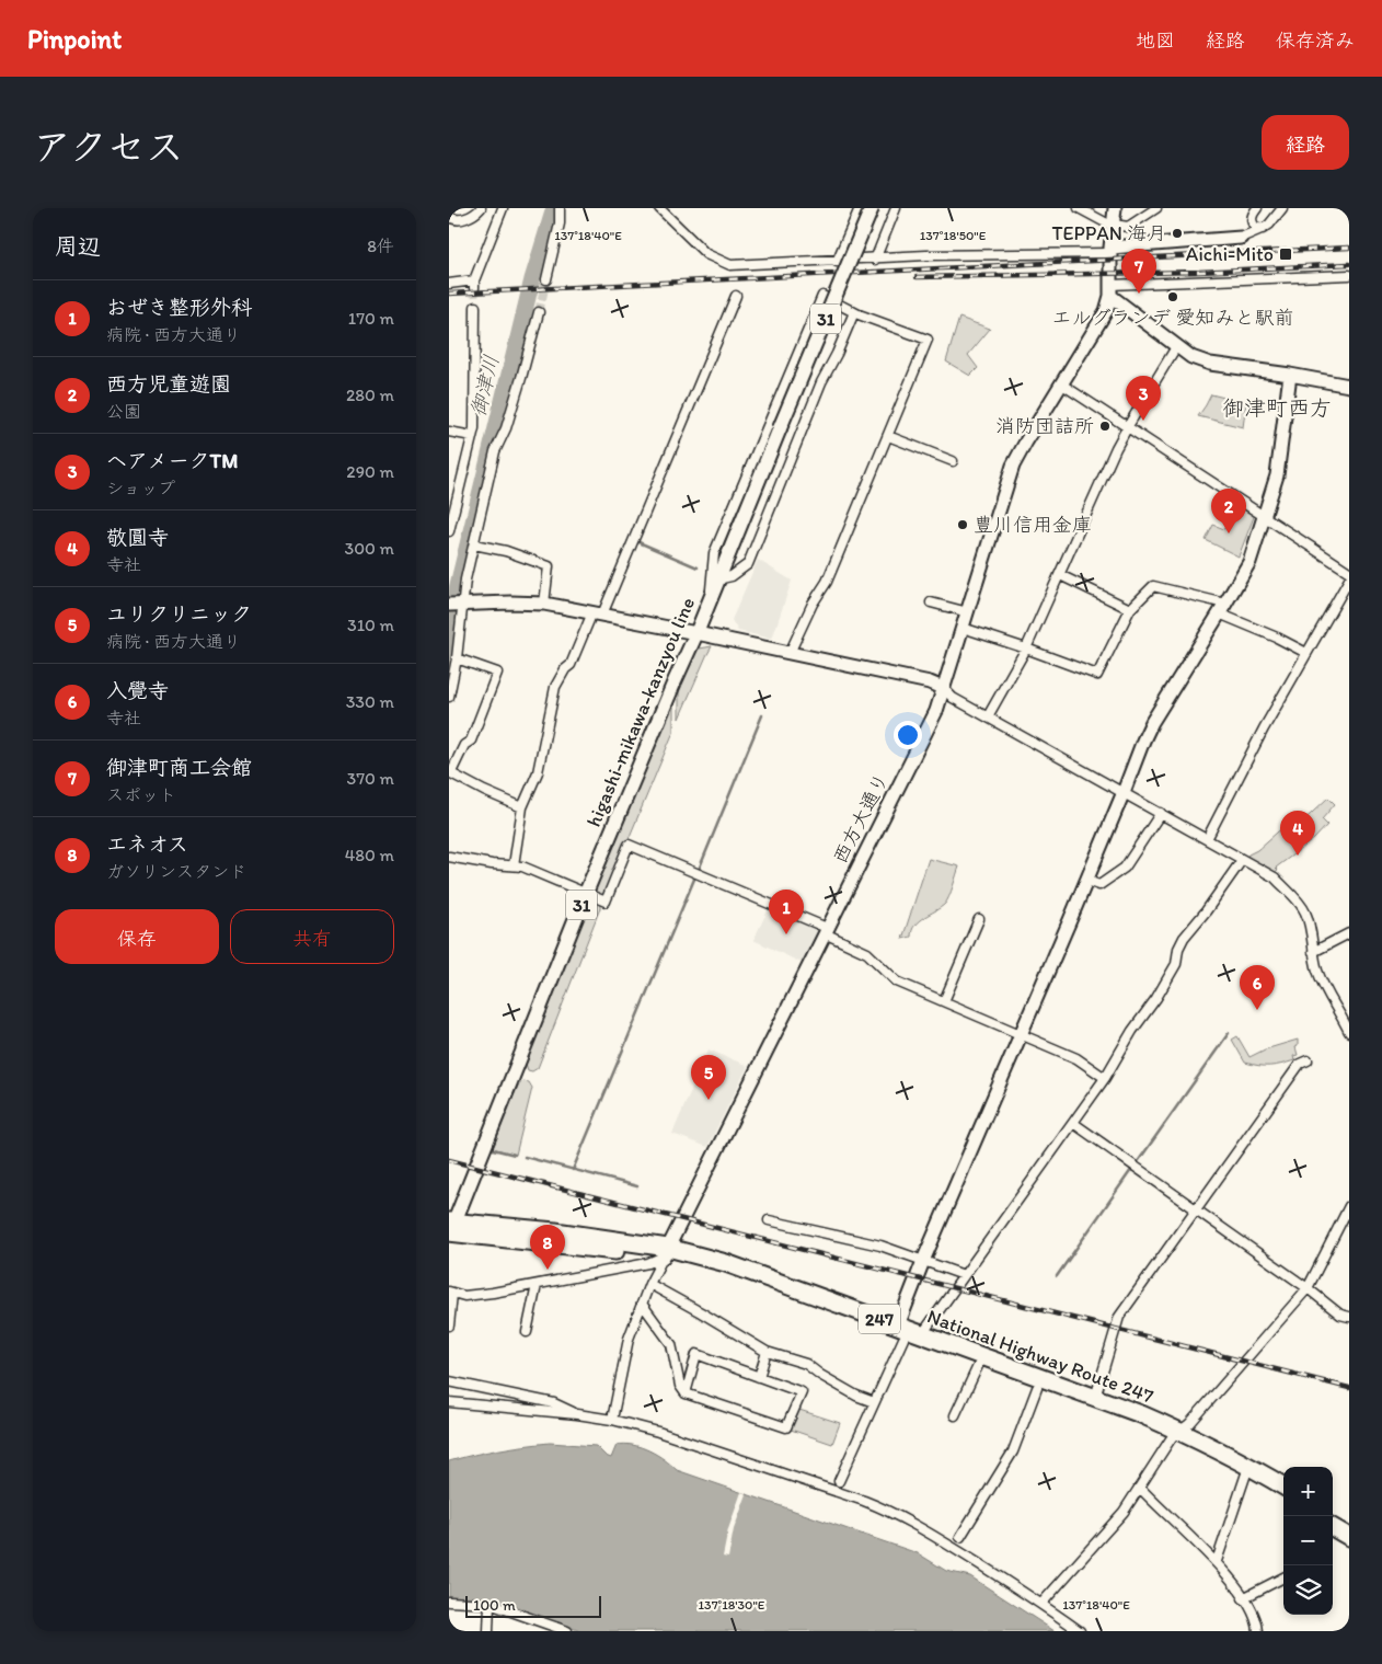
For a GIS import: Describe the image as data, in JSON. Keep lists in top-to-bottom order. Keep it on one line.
{"streets":{"highway":["247","National Highway Route 247"],"main road":["31","higashi-mikawa-kanzyou line"],"street":["西方大通り"]},"crossings":[["higashi-mikawa-kanzyou line","National Highway Route 247"],["西方大通り","National Highway Route 247"]],"districts":["御津町西方"],"water":["御津川"],"places":{"other":["TEPPAN 海月","エルグランデ 愛知みと駅前","消防団詰所","豊川信用金庫"],"transit":["Aichi-Mito"]},"scale_bar":"100 m","page":{"header":"Pinpoint","nav":["地図","経路","保存済み"],"title":"アクセス","buttons":["経路",["保存","共有"]],"heading":["周辺","8件"],"pins":["7","3","2","4","1","6","5","8"],"list":[{"mark":"1","name":"おぜき整形外科","note":"病院 · 西方大通り","value":"170 m"},{"mark":"2","name":"西方児童遊園","note":"公園","value":"280 m"},{"mark":"3","name":"ヘアメークTM","note":"ショップ","value":"290 m"},{"mark":"4","name":"敬圓寺","note":"寺社","value":"300 m"},{"mark":"5","name":"ユリクリニック","note":"病院 · 西方大通り","value":"310 m"},{"mark":"6","name":"入覺寺","note":"寺社","value":"330 m"},{"mark":"7","name":"御津町商工会館","note":"スポット","value":"370 m"},{"mark":"8","name":"エネオス","note":"ガソリンスタンド","value":"480 m"}],"map_buttons":["+","−"],"scale":"100 m"},"coordinates":["137°18'40\"E","137°18'50\"E","137°18'30\"E"]}
